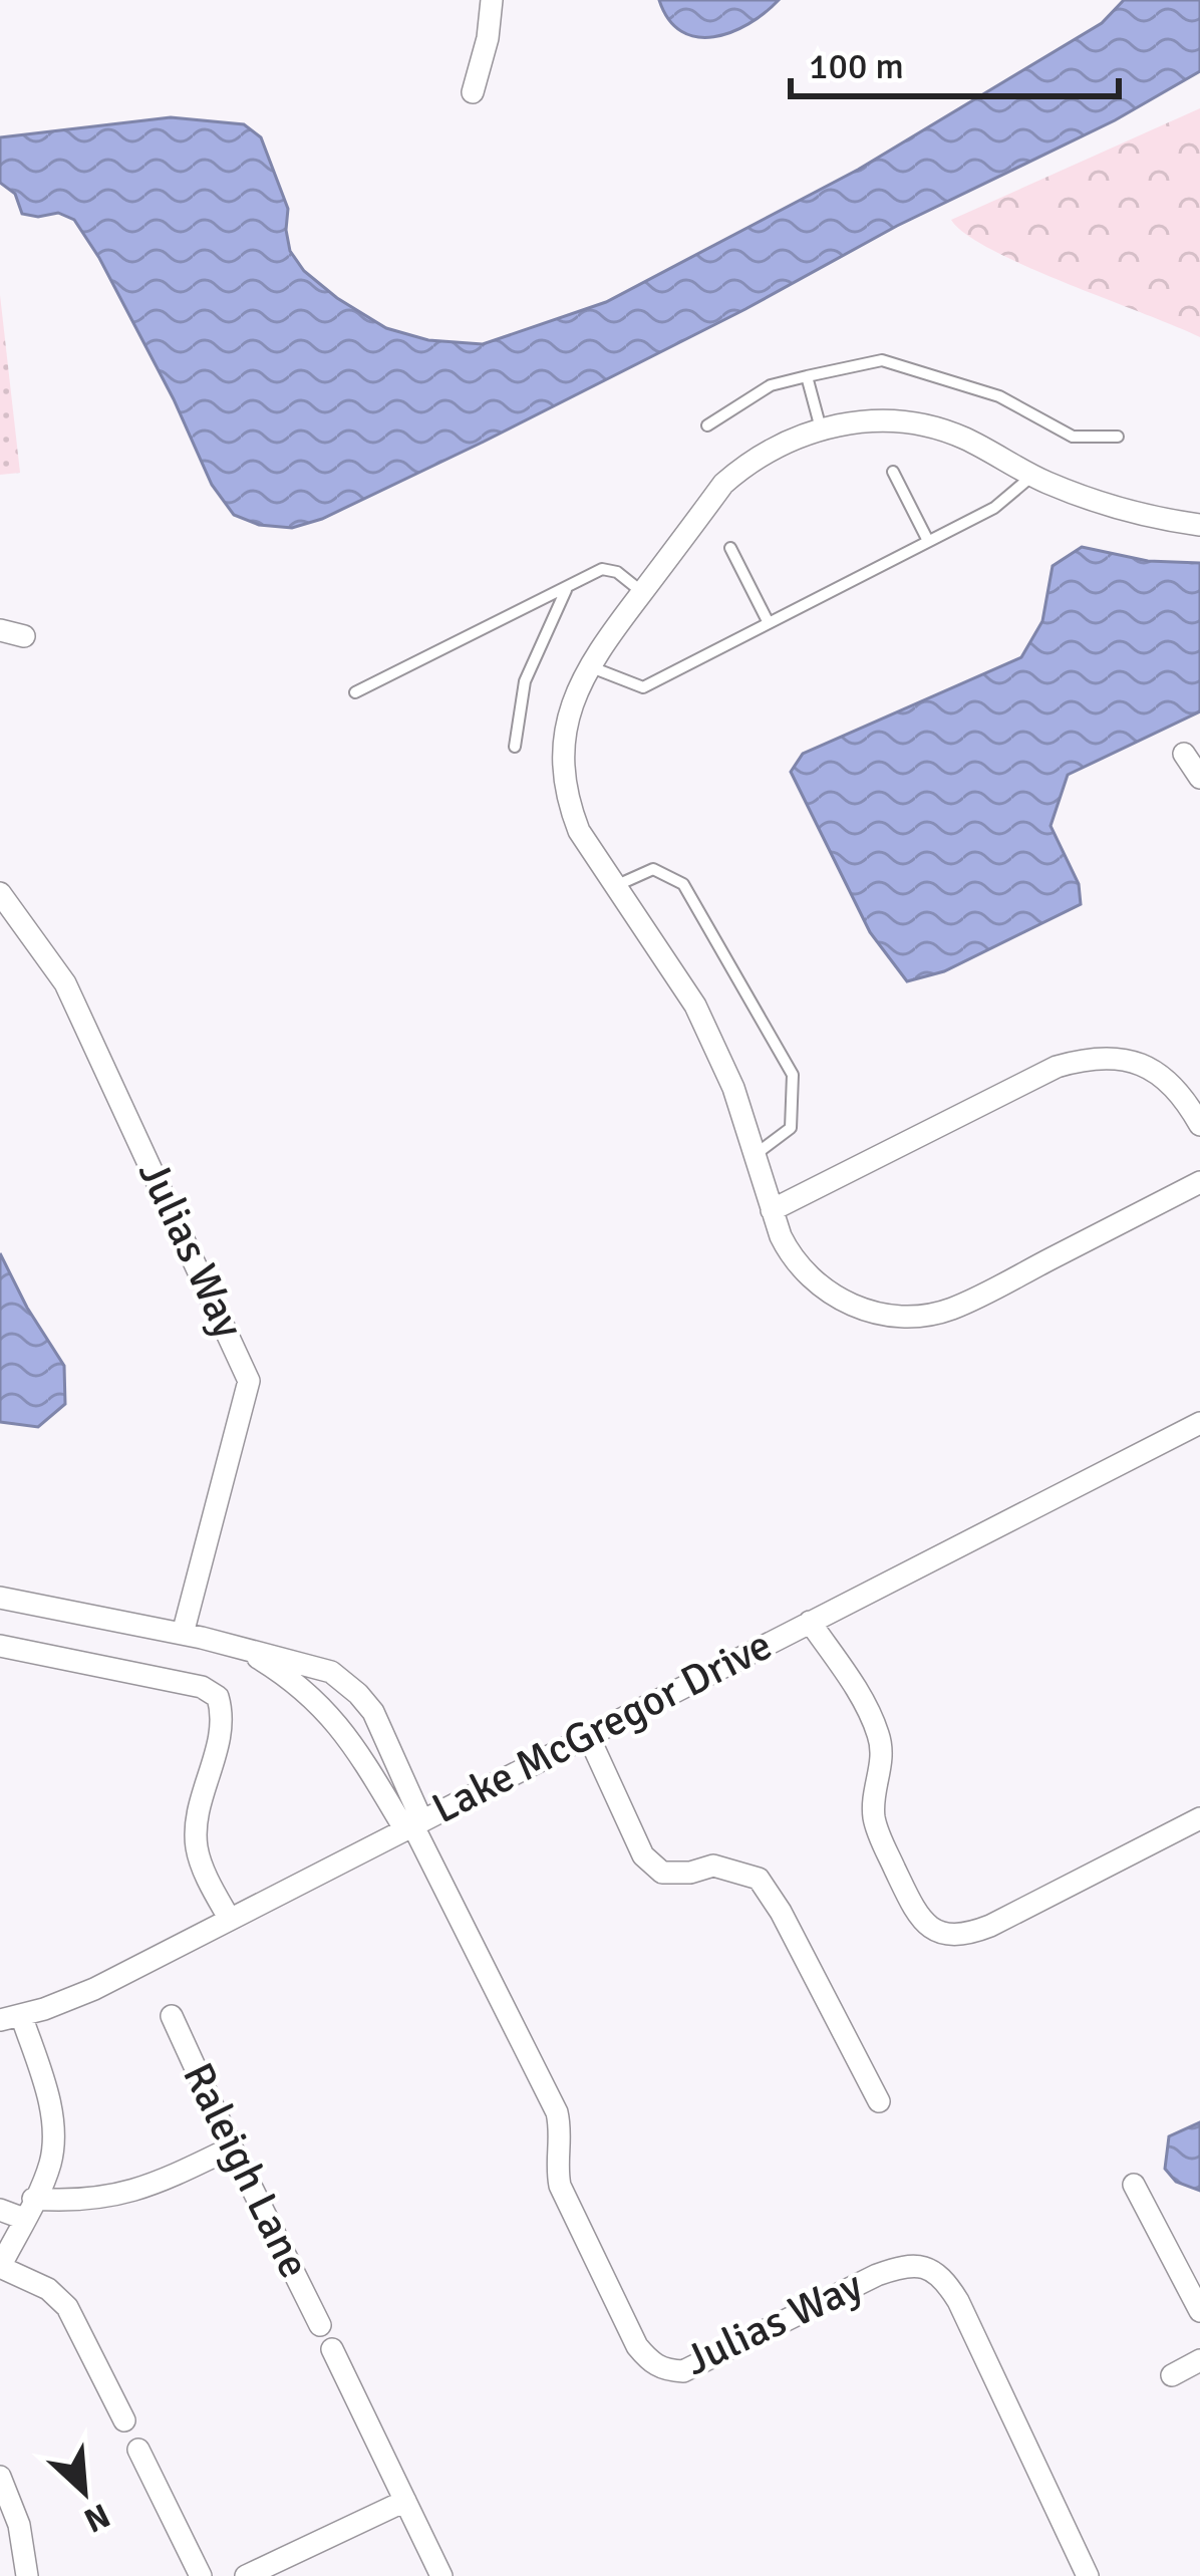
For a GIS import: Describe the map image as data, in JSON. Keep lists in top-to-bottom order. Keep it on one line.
{"streets":{"street":["Julias Way","Lake McGregor Drive","Raleigh Lane"]},"crossings":[["Julias Way","Lake McGregor Drive"]],"scale_bar":"100 m","north":"bottom right"}
